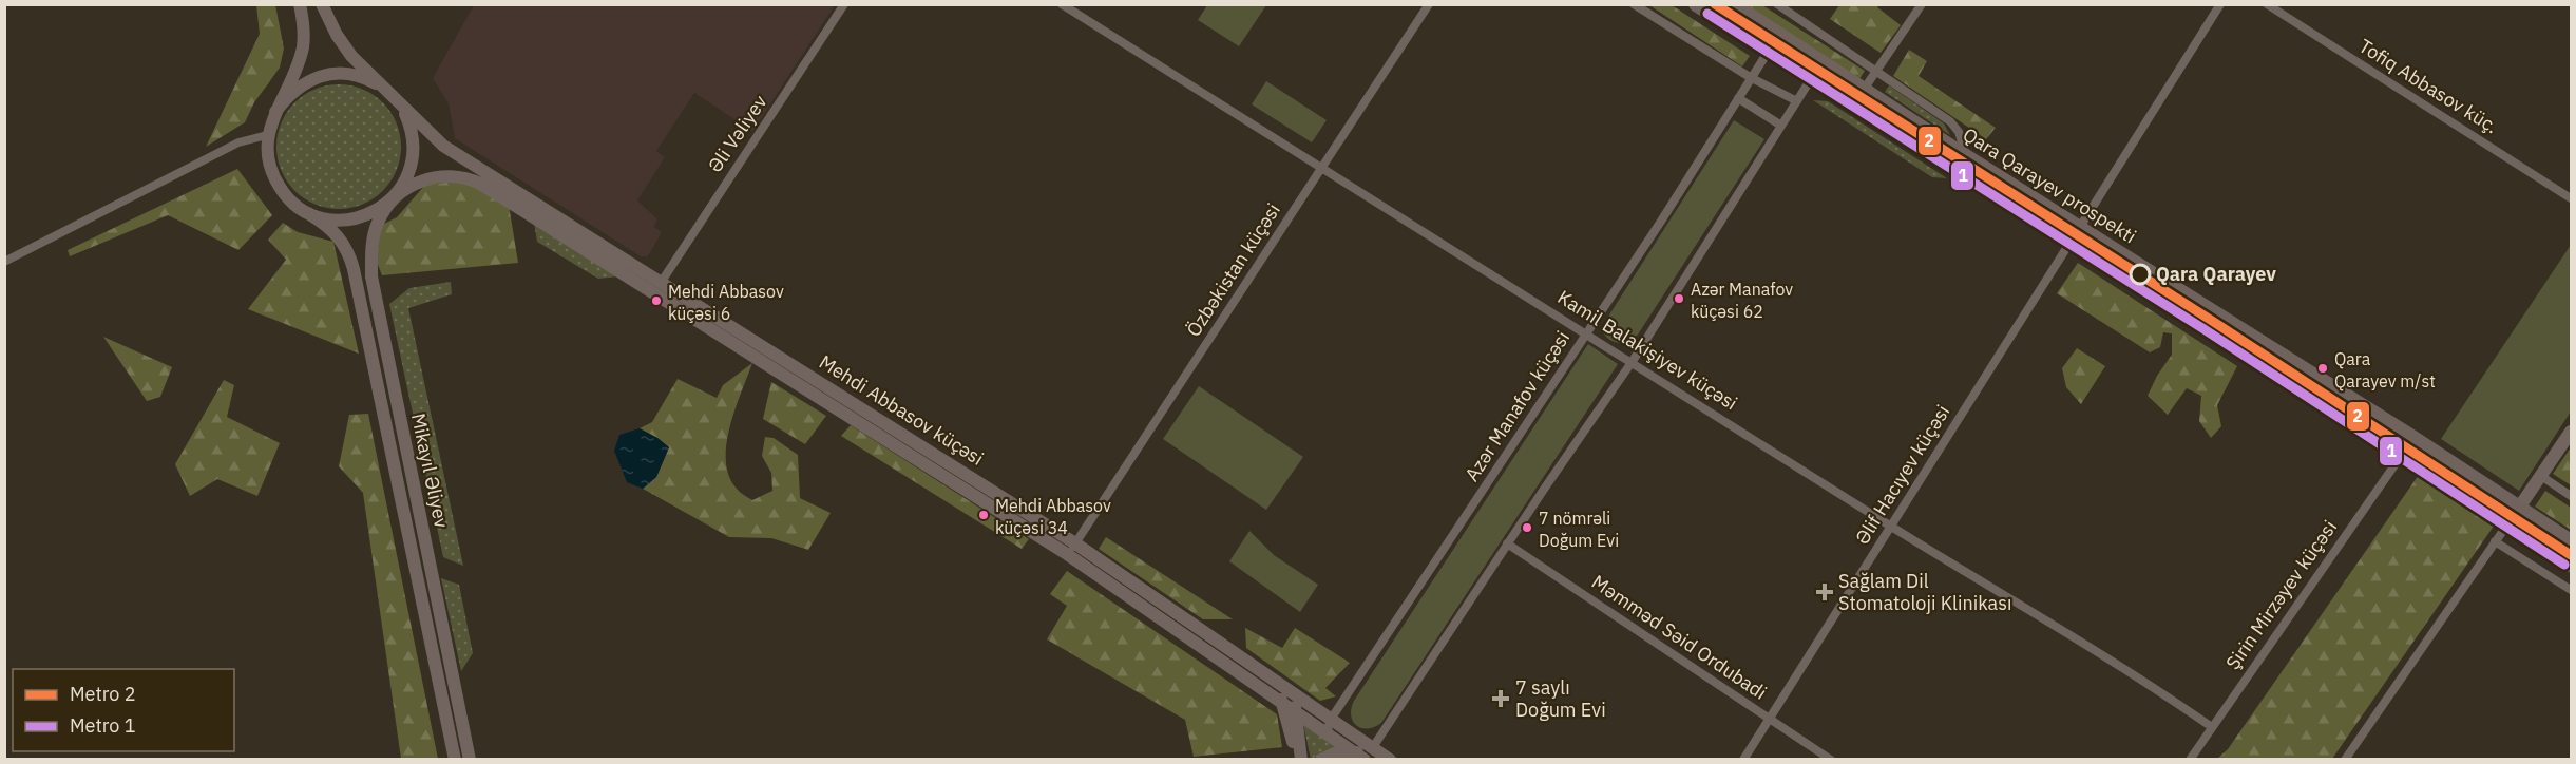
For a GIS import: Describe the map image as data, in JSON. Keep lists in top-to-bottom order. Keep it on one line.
{"streets":{"main road":["Qara Qarayev prospekti"],"street":["Tofiq Abbasov küç.","Əli Vəliyev","Özbəkistan küçəsi","Kamil Balakişiyev küçəsi","Azər Manafov küçəsi","Mehdi Abbasov küçəsi","Mikayıl Əliyev","Əlif Hacıyev küçəsi","Şirin Mirzəyev küçəsi","Məmməd Səid Ordubadi"]},"crossings":[["Əli Vəliyev","Mehdi Abbasov küçəsi"],["Qara Qarayev prospekti","Azər Manafov küçəsi"],["Qara Qarayev prospekti","Əlif Hacıyev küçəsi"],["Qara Qarayev prospekti","Şirin Mirzəyev küçəsi"],["Özbəkistan küçəsi","Kamil Balakişiyev küçəsi"],["Özbəkistan küçəsi","Mehdi Abbasov küçəsi"],["Kamil Balakişiyev küçəsi","Azər Manafov küçəsi"],["Kamil Balakişiyev küçəsi","Əlif Hacıyev küçəsi"],["Kamil Balakişiyev küçəsi","Şirin Mirzəyev küçəsi"],["Azər Manafov küçəsi","Mehdi Abbasov küçəsi"],["Mehdi Abbasov küçəsi","Mikayıl Əliyev"],["Əlif Hacıyev küçəsi","Məmməd Səid Ordubadi"]],"places":{"other":["Qara Qarayev","Azər Manafov küçəsi 62","Mehdi Abbasov küçəsi 6","Qara Qarayev m/st","Mehdi Abbasov küçəsi 34","7 nömrəli Doğum Evi"],"health":["Sağlam Dil Stomatoloji Klinikası","7 saylı Doğum Evi"]},"lines":["metro line 2","metro line 1"],"legend":["Metro 2","Metro 1"]}
